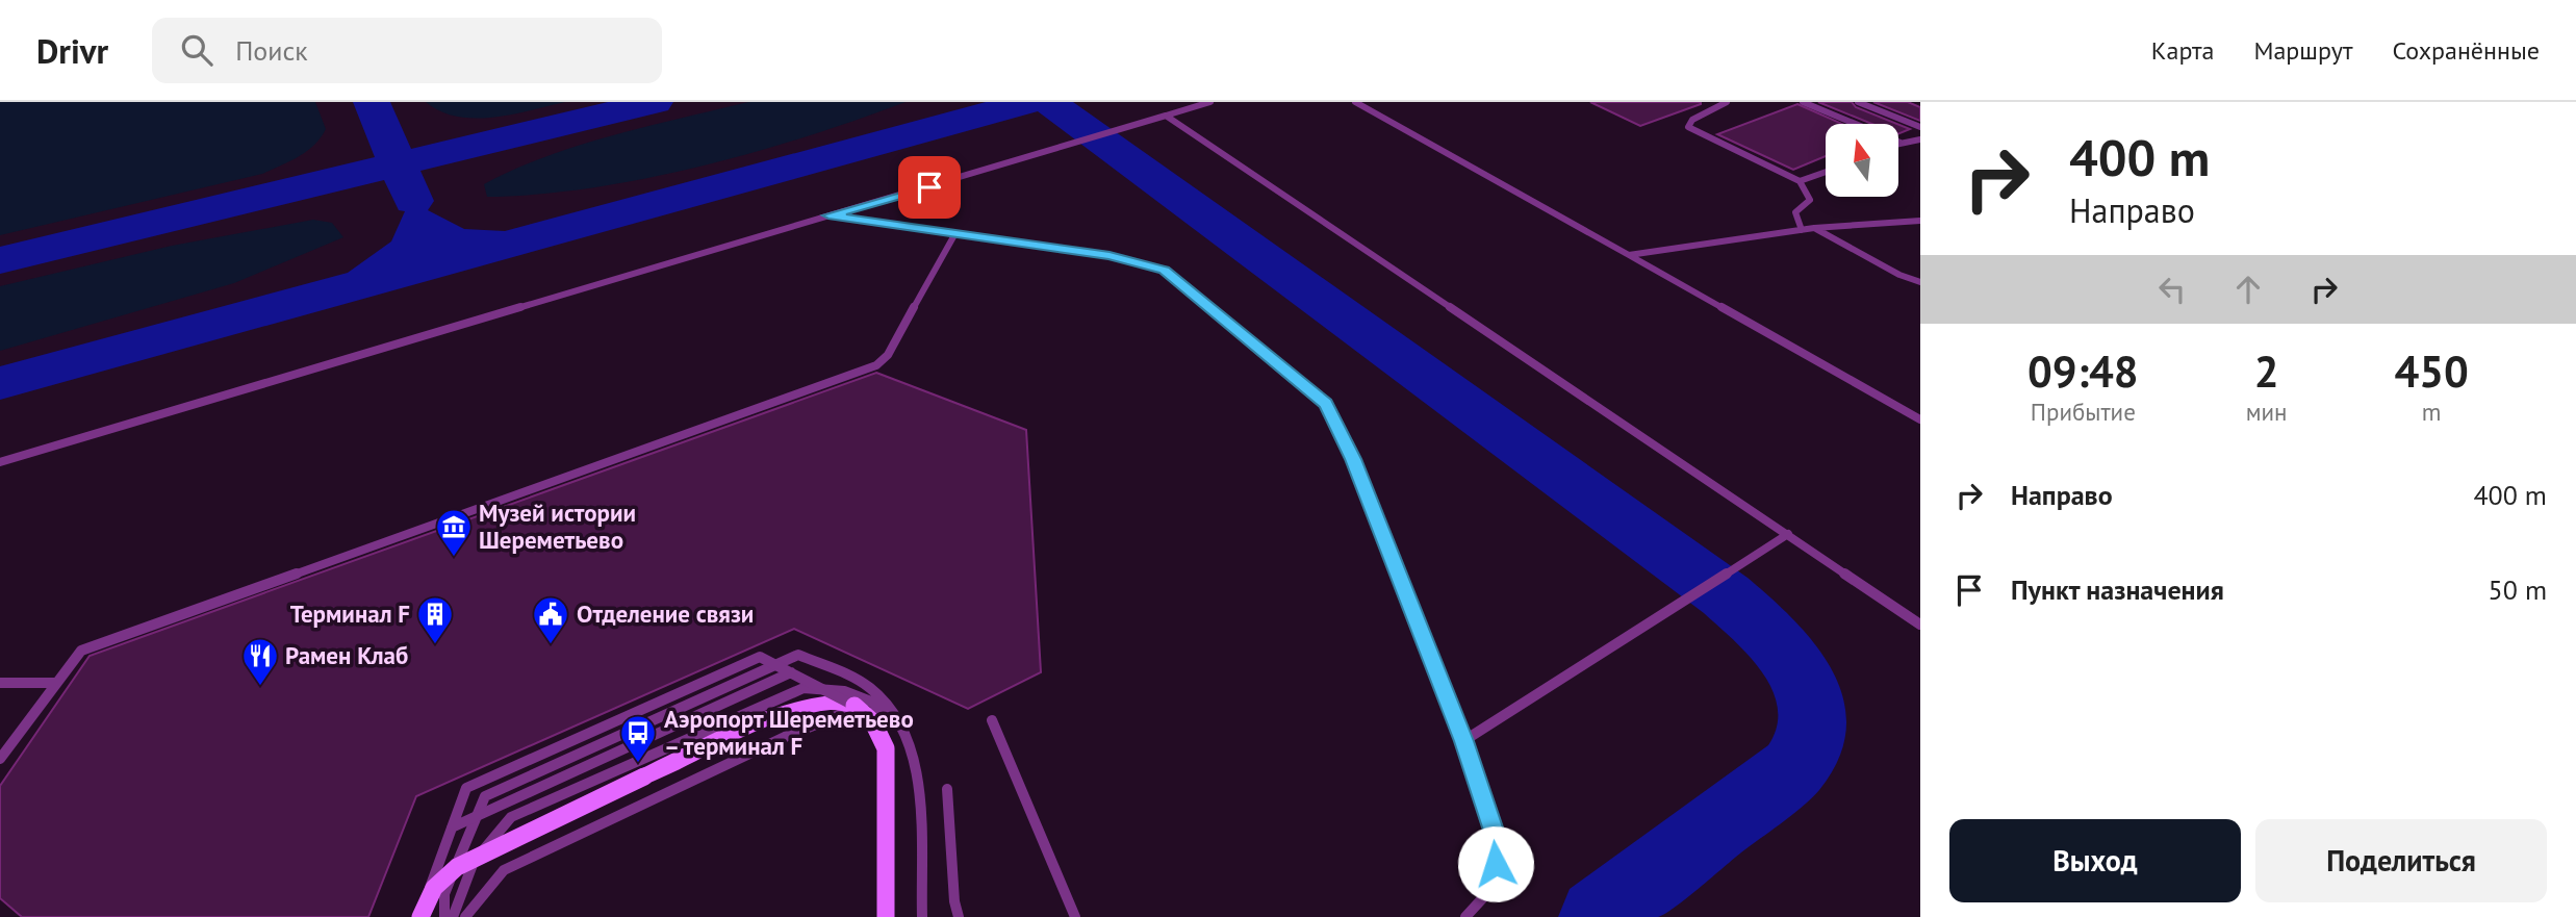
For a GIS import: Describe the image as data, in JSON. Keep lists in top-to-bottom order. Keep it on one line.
{"places":{"museum":["Музей истории Шереметьево"],"building":["Терминал F"],"public building":["Отделение связи"],"restaurant":["Рамен Клаб"],"bus stop":["Аэропорт Шереметьево – терминал F"]},"north":"top","page":{"header":"Drivr","search":"Поиск","nav":["Карта","Маршрут","Сохранённые"],"turn":["400 m","Направо"],"eta":["09:48","Прибытие","2","мин","450","m"],"list":[{"name":"Направо","value":"400 m"},{"name":"Пункт назначения","value":"50 m"}],"buttons":["Выход","Поделиться"]}}
